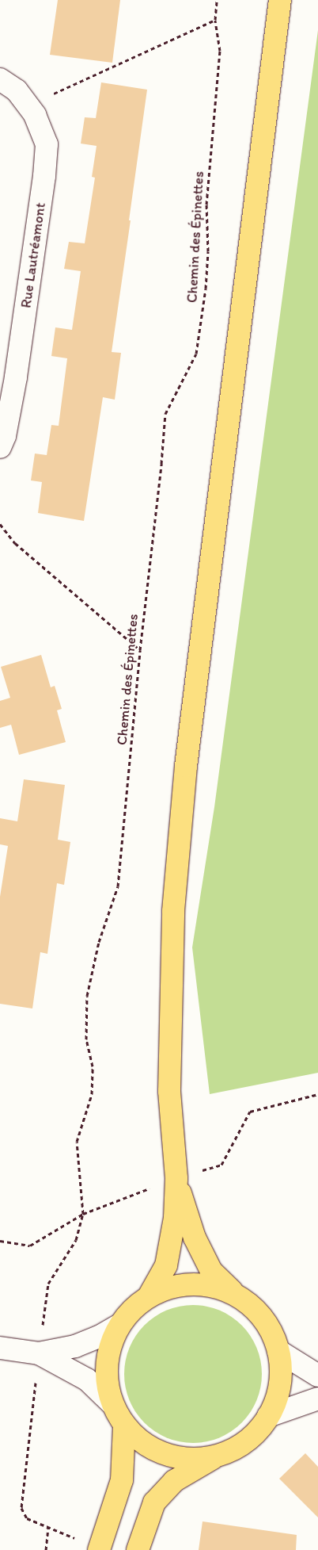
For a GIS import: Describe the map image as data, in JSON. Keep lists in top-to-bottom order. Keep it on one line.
{"streets":{"street":["Rue Lautréamont"],"path":["Chemin des Épinettes"]}}
